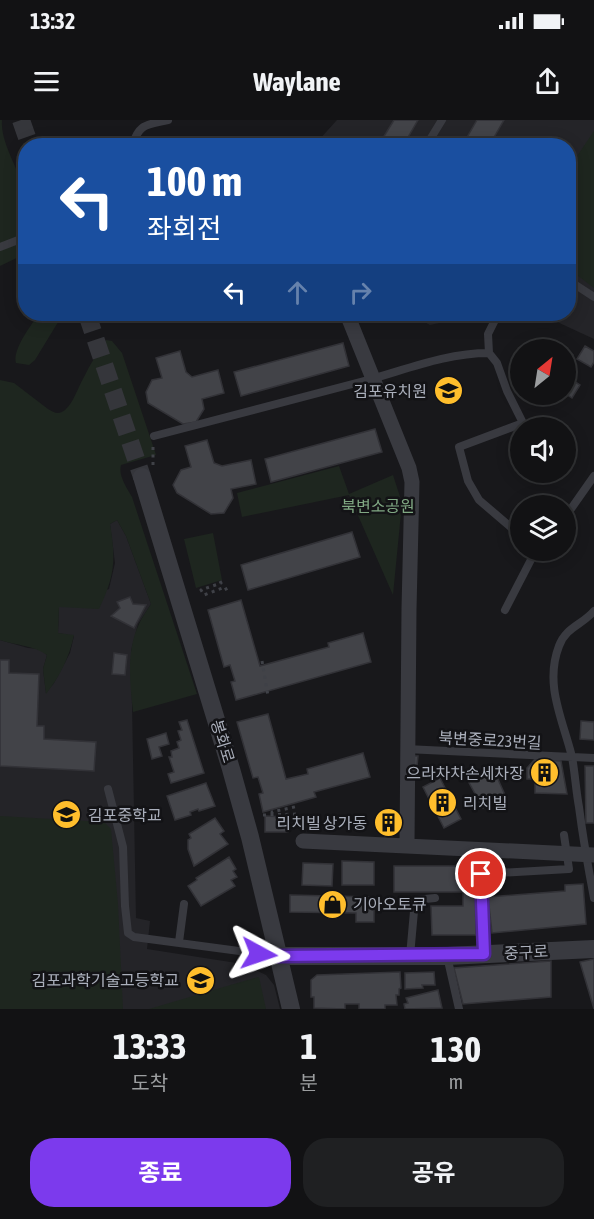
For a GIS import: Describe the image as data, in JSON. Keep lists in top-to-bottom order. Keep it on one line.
{"streets":{"street":["봉화로","중구로"],"lane":["북변중로23번길"]},"crossings":[["봉화로","중구로"]],"parks":["북변소공원"],"places":{"school or university":["김포유치원","김포중학교","김포과학기술고등학교"],"building":["으라차차손세차장","리치빌","리치빌 상가동"],"shop":["기아오토큐"]},"north":"top right","page":{"status":"13:32","header":"Waylane","turn":["100 m","좌회전"],"eta":["13:33","도착","1","분","130","m"],"buttons":["종료","공유"]}}
